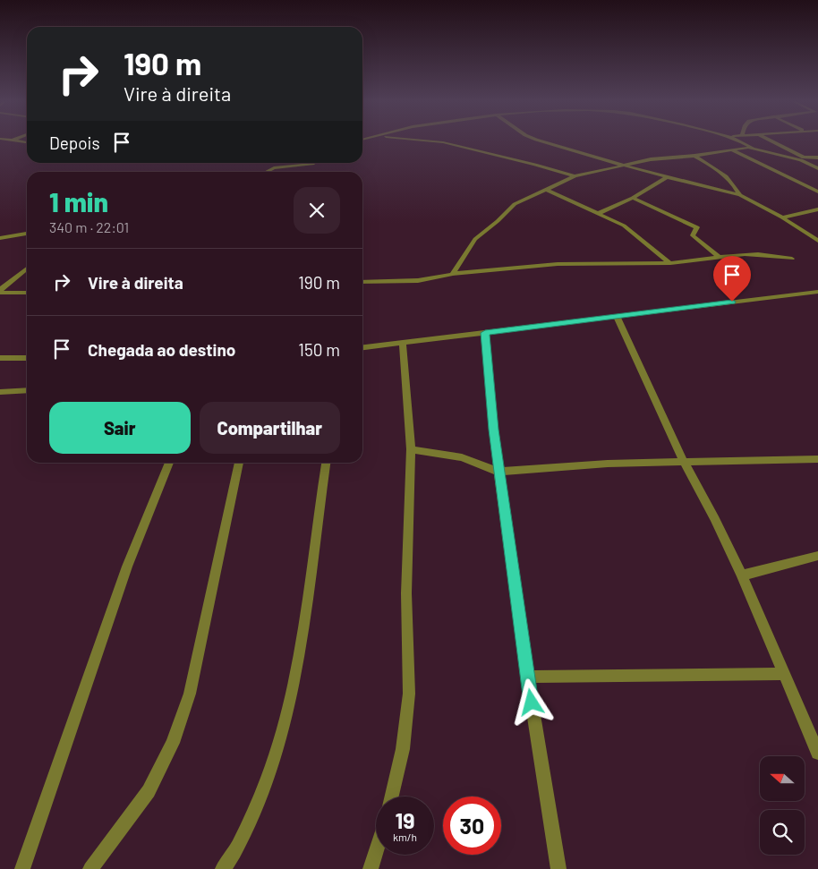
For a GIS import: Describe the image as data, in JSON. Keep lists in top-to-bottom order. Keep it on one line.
{"north":"left","page":{"turn":["190 m","Vire à direita"],"then":"Depois","heading":["1 min","340 m · 22:01"],"list":[{"name":"Vire à direita","value":"190 m"},{"name":"Chegada ao destino","value":"150 m"}],"buttons":["Sair","Compartilhar"],"speed":"19 km/h","limit":"30"}}
